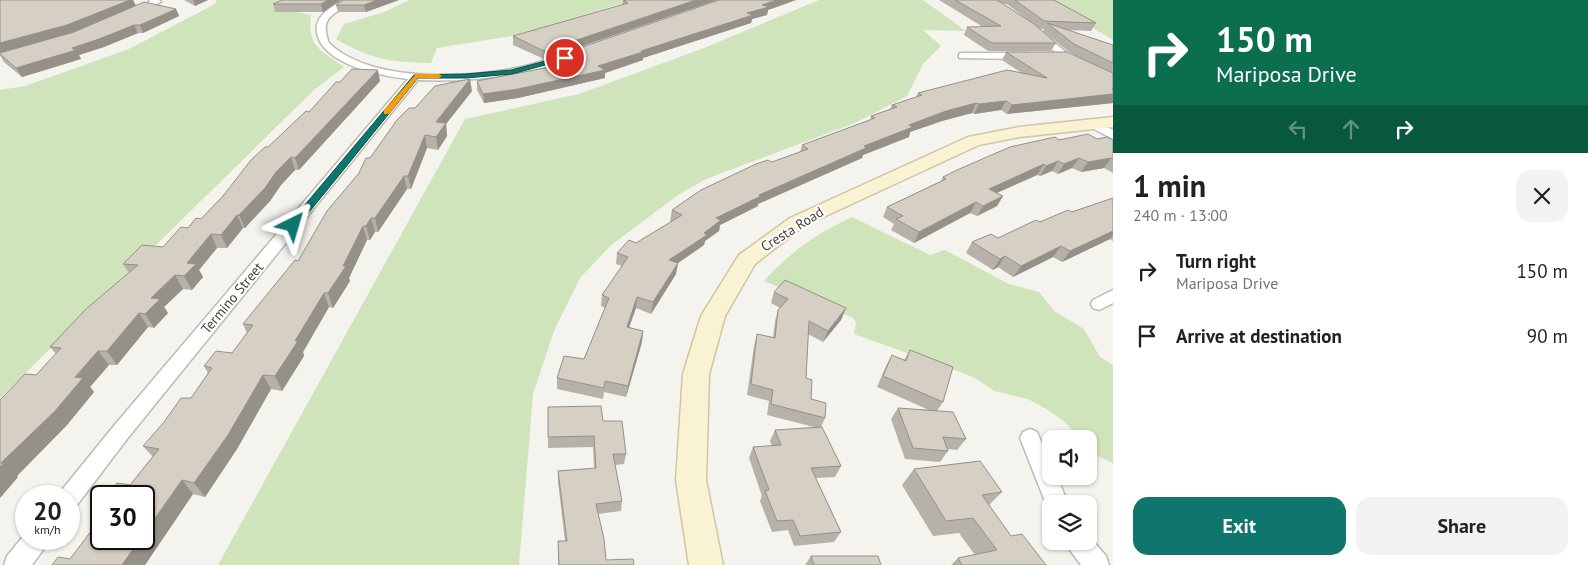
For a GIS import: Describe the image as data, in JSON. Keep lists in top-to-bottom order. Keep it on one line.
{"streets":{"street":["Cresta Road","Termino Street"]},"page":{"turn":["150 m","Mariposa Drive"],"heading":["1 min","240 m · 13:00"],"list":[{"name":"Turn right","note":"Mariposa Drive","value":"150 m"},{"name":"Arrive at destination","value":"90 m"}],"speed":"20 km/h","limit":"30","buttons":["Exit","Share"]}}
